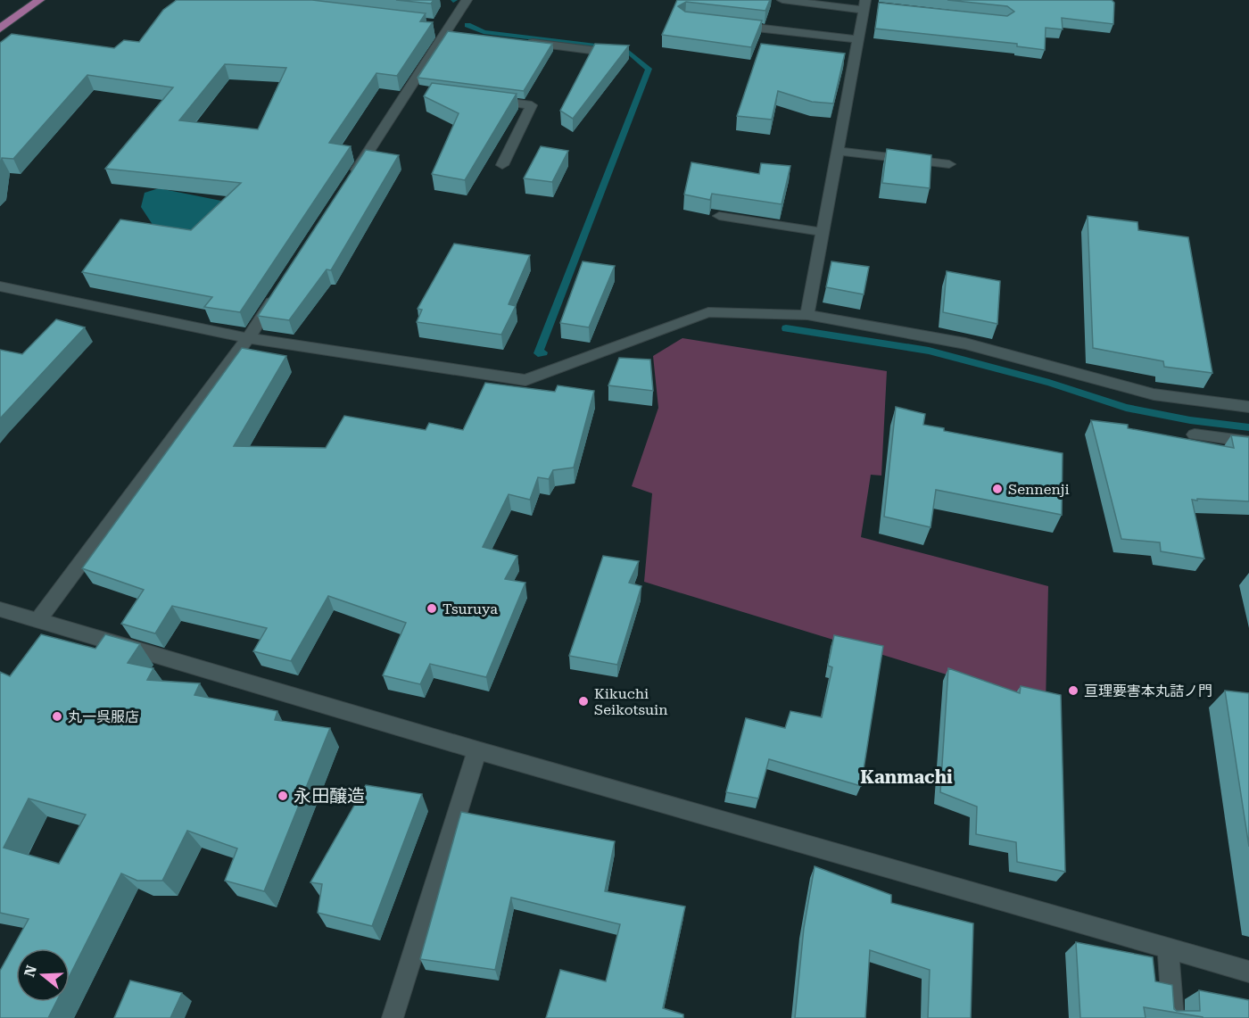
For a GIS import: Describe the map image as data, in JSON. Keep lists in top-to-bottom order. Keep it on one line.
{"districts":["Kanmachi"],"places":["Sennenji","Tsuruya","亘理要害本丸詰ノ門","Kikuchi Seikotsuin","丸一呉服店","永田醸造"],"north":"left"}
